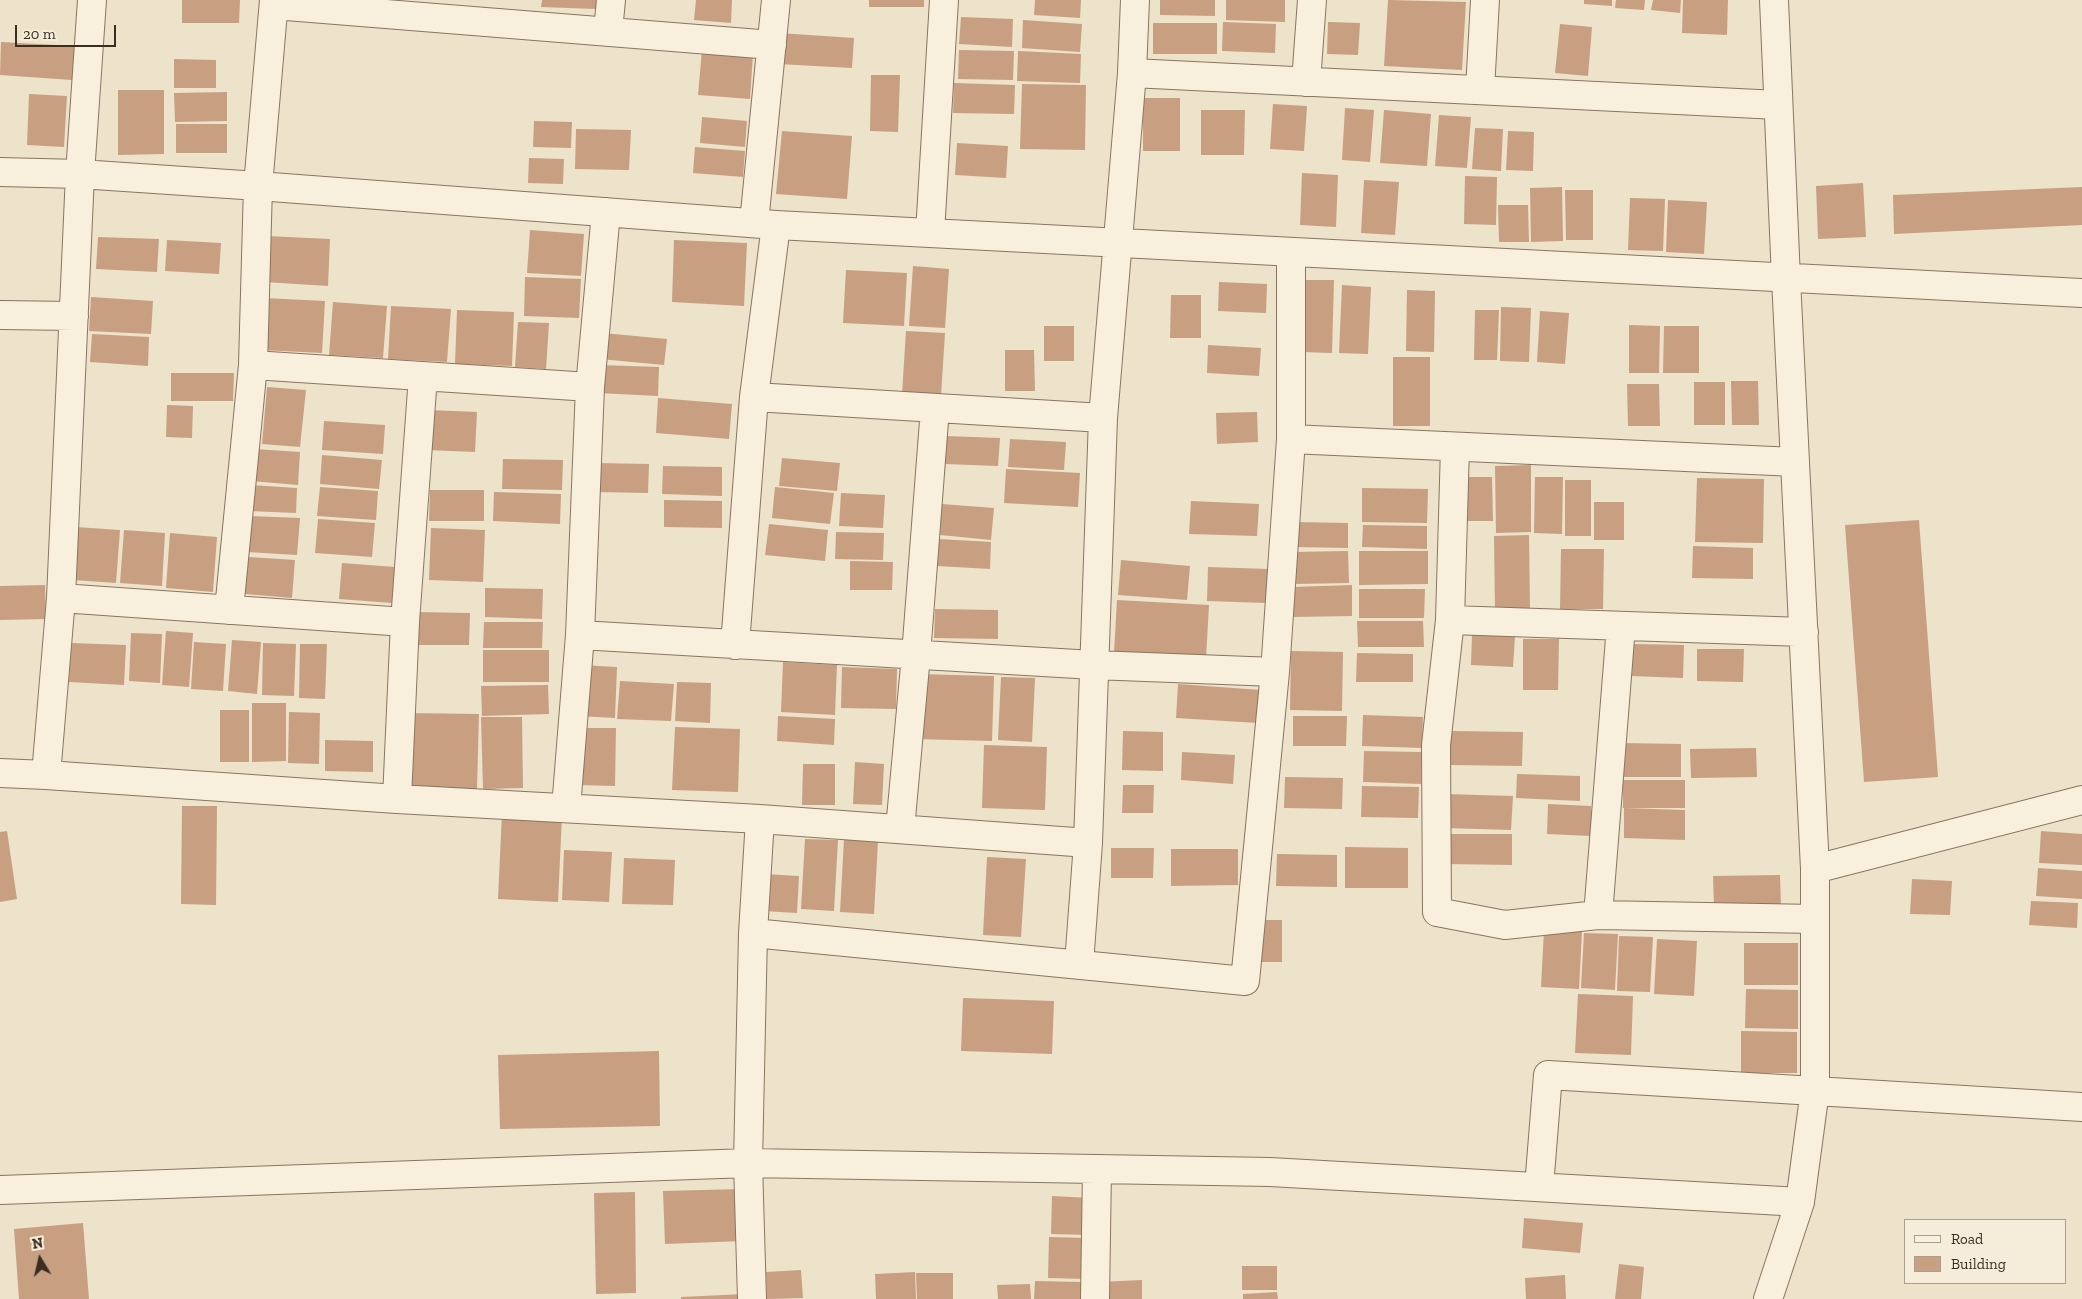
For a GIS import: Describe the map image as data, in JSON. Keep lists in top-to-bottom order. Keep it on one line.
{"legend":["Road","Building"],"scale_bar":"20 m","north":"top"}
